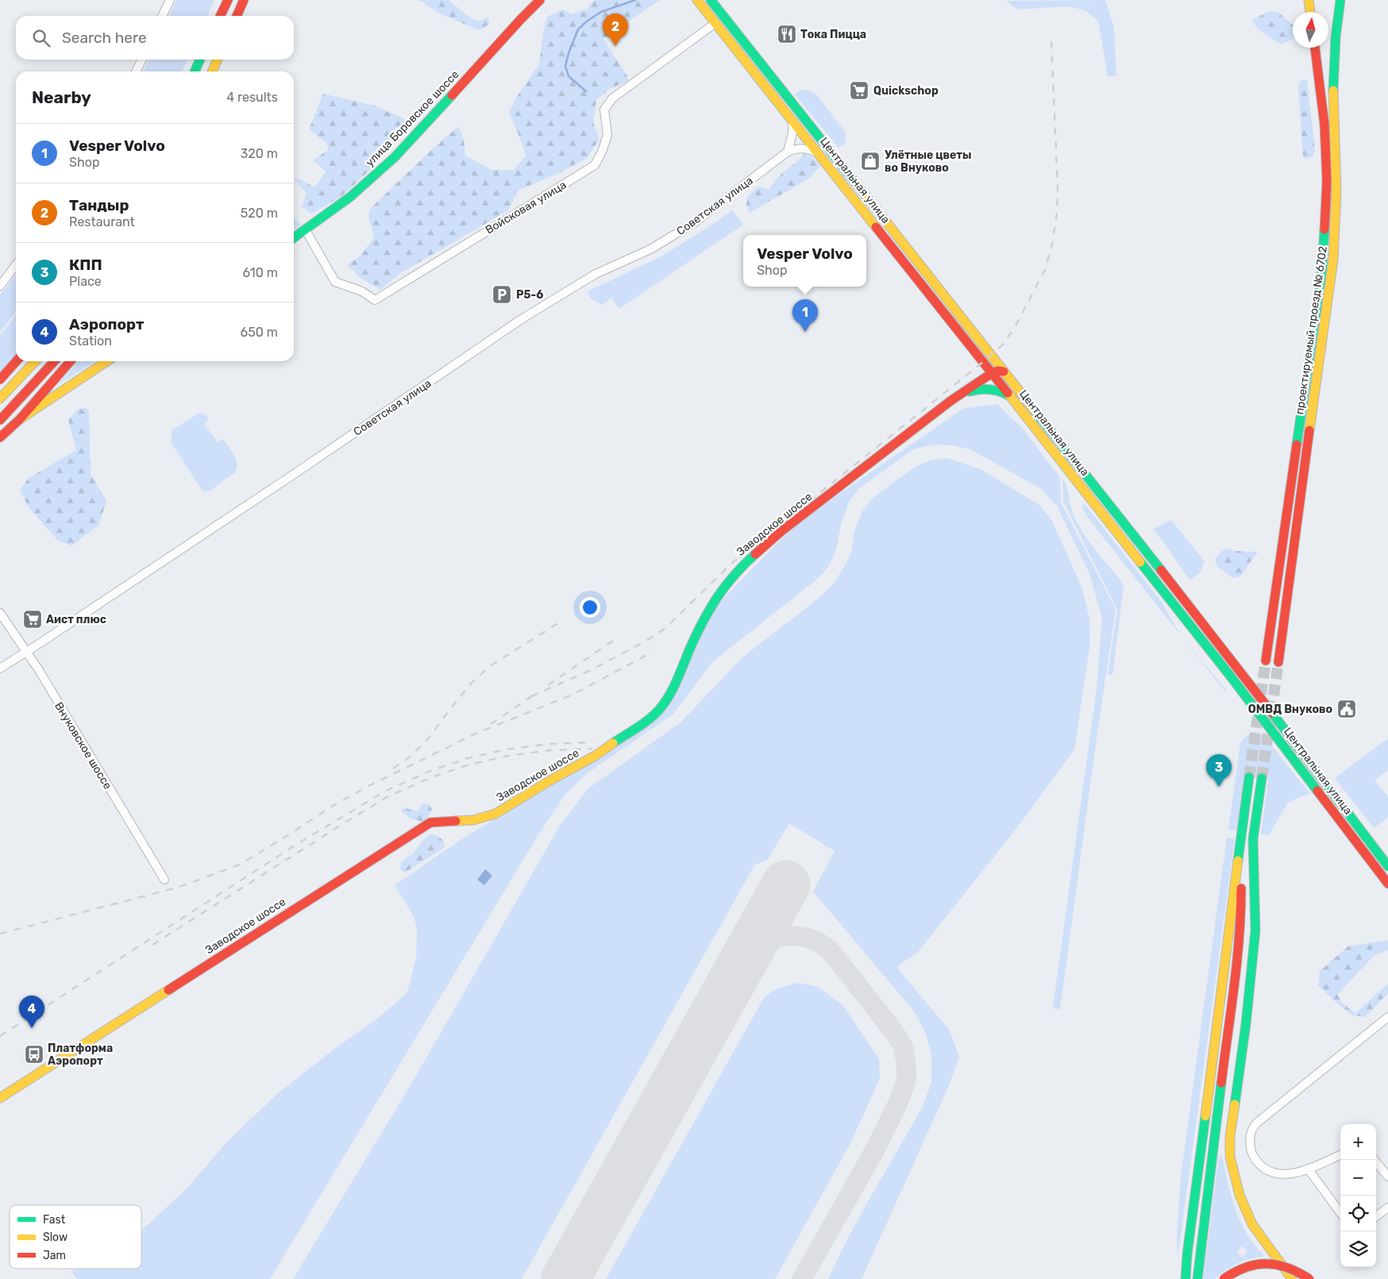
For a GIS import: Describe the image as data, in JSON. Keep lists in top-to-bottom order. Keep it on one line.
{"streets":{"main road":["улица Боровское шоссе","Центральная улица","проектируемый проезд № 6702","Заводское шоссе"],"street":["Советская улица","Войсковая улица","Внуковское шоссе"]},"crossings":[["улица Боровское шоссе","Войсковая улица"],["Центральная улица","Советская улица"],["Центральная улица","Войсковая улица"],["Центральная улица","Заводское шоссе"],["Советская улица","Внуковское шоссе"]],"places":{"restaurant":["Тока Пицца"],"supermarket":["Quickschop","Аист плюс"],"shop":["Улётные цветы во Внуково"],"parking":["Р5-6"],"public building":["ОМВД Внуково"],"bus stop":["Платформа Аэропорт"]},"legend":["Fast","Slow","Jam"],"north":"top","page":{"pins":["2","1","3","4"],"search":"Search here","heading":["Nearby","4 results"],"list":[{"mark":"1","name":"Vesper Volvo","note":"Shop","value":"320 m"},{"mark":"2","name":"Тандыр","note":"Restaurant","value":"520 m"},{"mark":"3","name":"КПП","note":"Place","value":"610 m"},{"mark":"4","name":"Аэропорт","note":"Station","value":"650 m"}],"popup":["Vesper Volvo","Shop"],"map_buttons":["+","−"]}}
